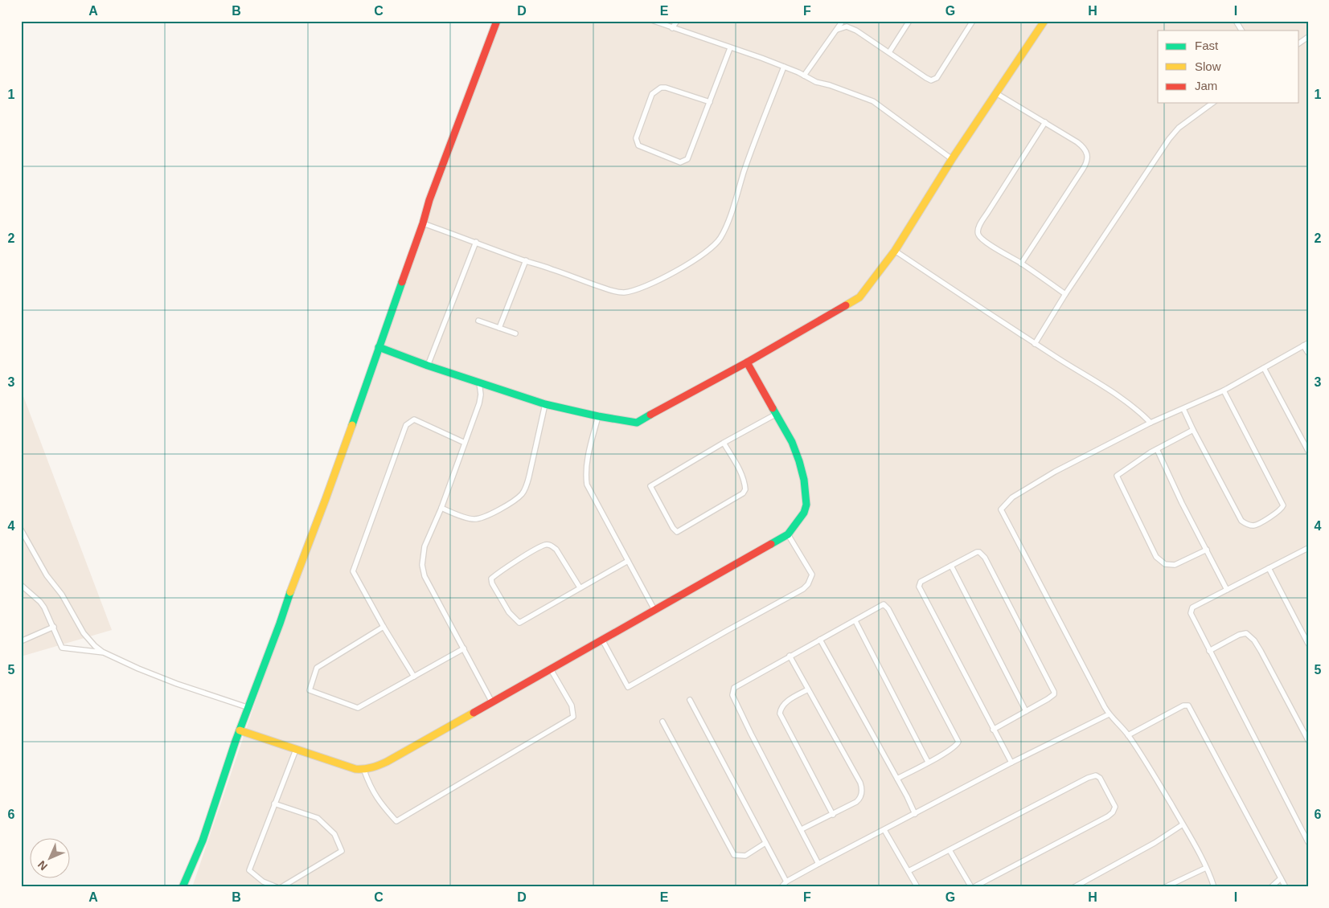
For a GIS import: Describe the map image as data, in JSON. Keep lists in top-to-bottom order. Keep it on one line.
{"legend":["Fast","Slow","Jam"],"north":"bottom left","grid":{"columns":["A","B","C","D","E","F","G","H","I"],"rows":["1","2","3","4","5","6"]}}
